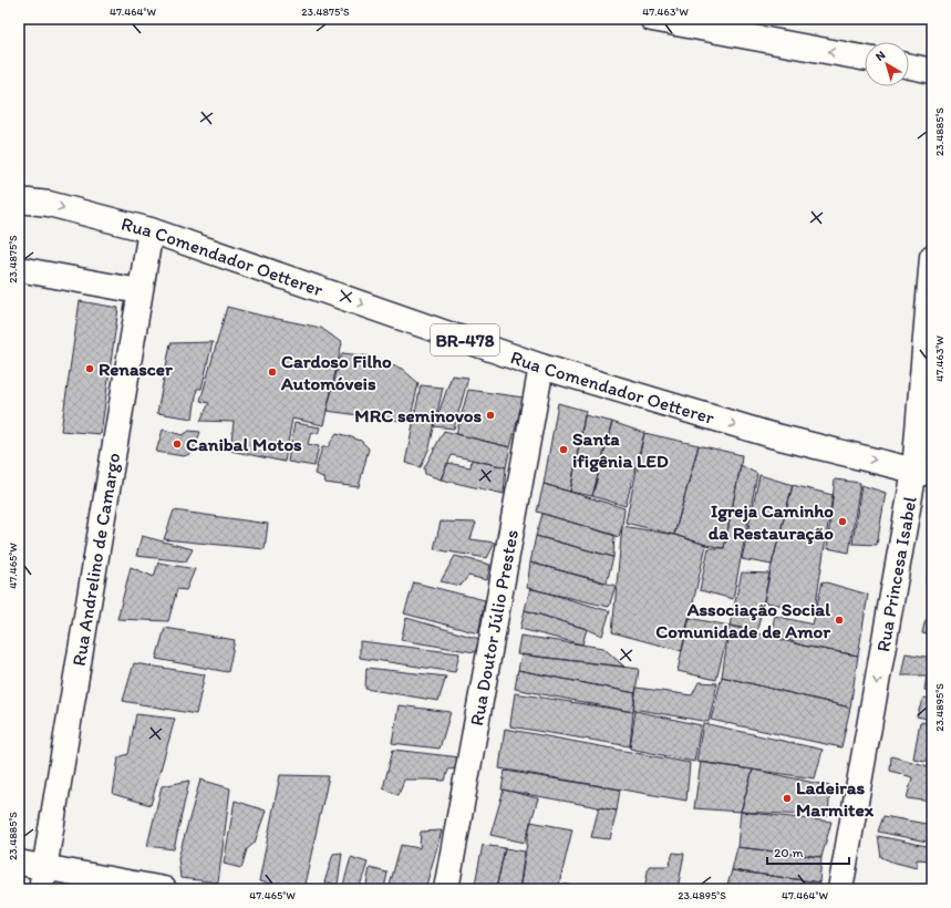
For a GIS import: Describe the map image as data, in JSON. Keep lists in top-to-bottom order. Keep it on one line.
{"streets":{"street":["Rua Comendador Oetterer","BR-478","Rua Andrelino de Camargo","Rua Princesa Isabel","Rua Doutor Júlio Prestes"]},"crossings":[["Rua Comendador Oetterer","Rua Andrelino de Camargo"],["Rua Comendador Oetterer","Rua Princesa Isabel"],["Rua Comendador Oetterer","Rua Doutor Júlio Prestes"]],"one_way":["Rua Comendador Oetterer","Rua Princesa Isabel"],"places":["Renascer","Cardoso Filho Automóveis","MRC seminovos","Canibal Motos","Santa ifigênia LED","Igreja Caminho da Restauração","Associação Social Comunidade de Amor","Ladeiras Marmitex"],"scale_bar":"20 m","north":"top left","coordinates":["47.464°W","23.4875°S","47.463°W","23.4885°S","47.465°W","23.4895°S"]}
